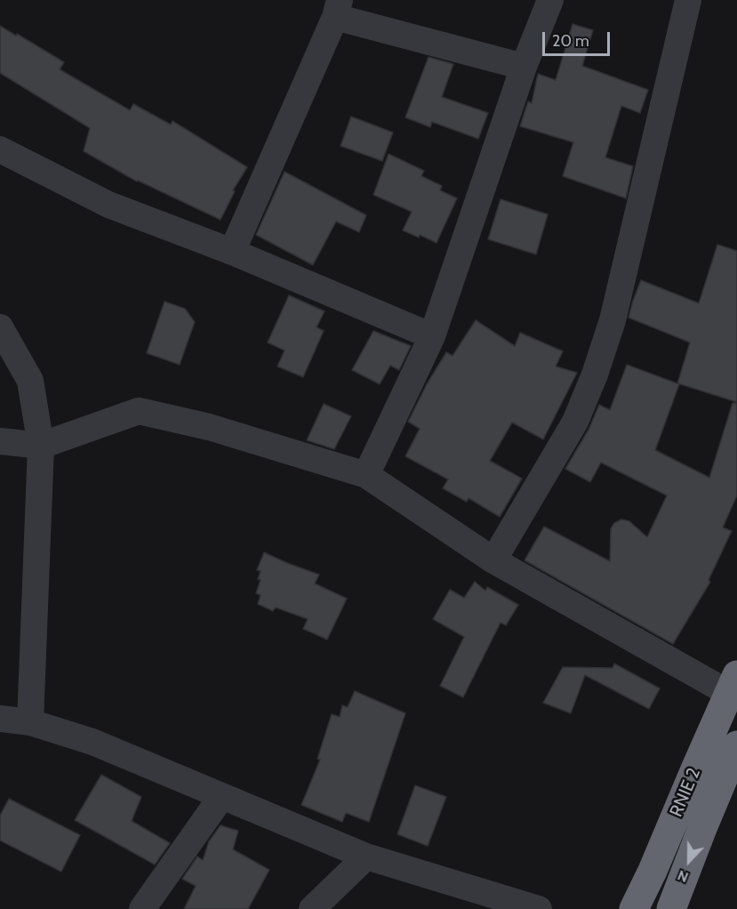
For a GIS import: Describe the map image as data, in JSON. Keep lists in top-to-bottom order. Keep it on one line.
{"streets":{"highway":["RNIE 2"]},"scale_bar":"20 m","north":"bottom"}
